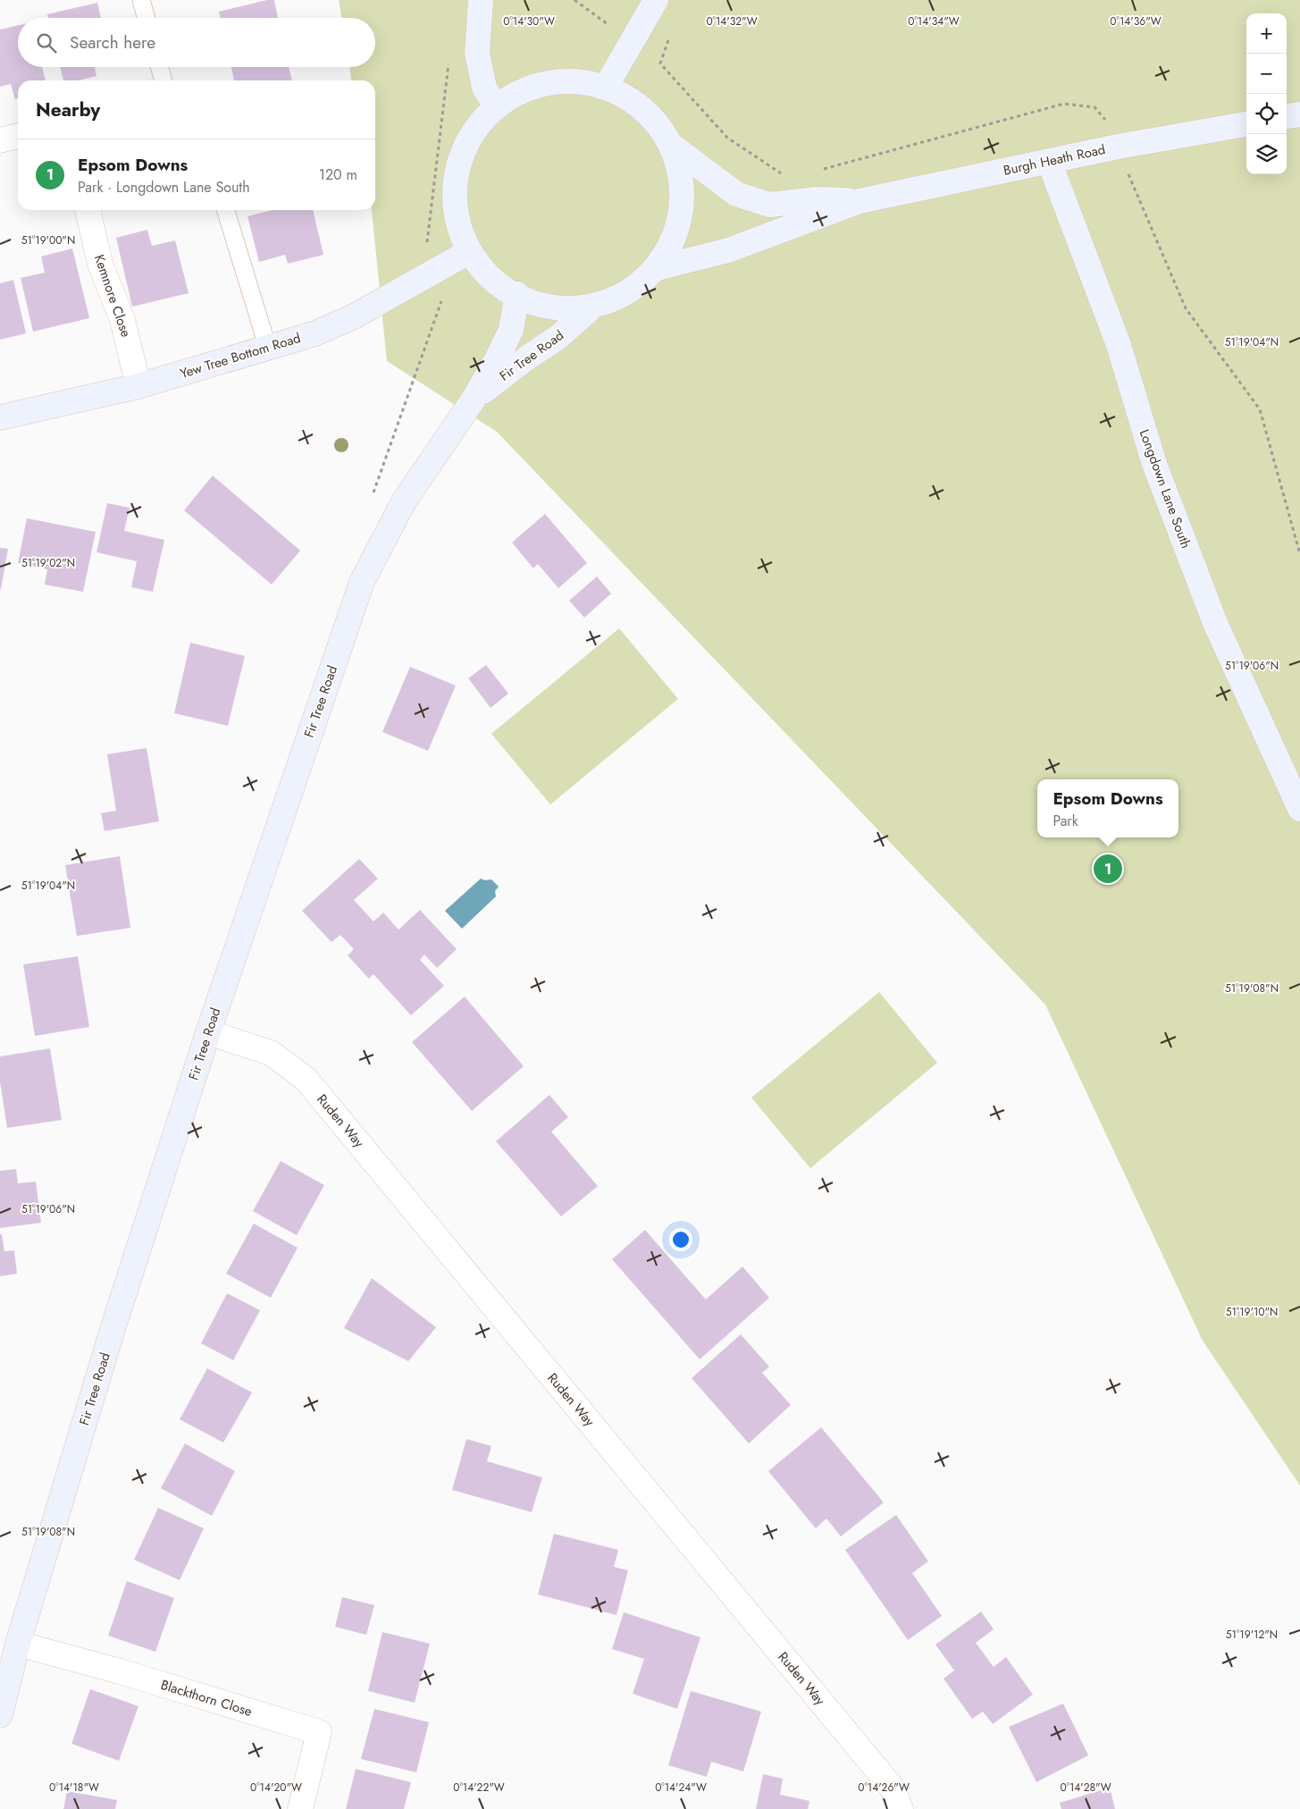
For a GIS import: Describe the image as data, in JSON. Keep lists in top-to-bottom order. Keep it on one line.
{"streets":{"main road":["Burgh Heath Road","Yew Tree Bottom Road","Fir Tree Road","Longdown Lane South"],"street":["Kemnore Close","Ruden Way","Blackthorn Close"]},"crossings":[["Burgh Heath Road","Longdown Lane South"],["Kemnore Close","Yew Tree Bottom Road"],["Fir Tree Road","Ruden Way"],["Fir Tree Road","Blackthorn Close"]],"page":{"map_buttons":["+","−"],"search":"Search here","heading":"Nearby","list":[{"mark":"1","name":"Epsom Downs","note":"Park · Longdown Lane South","value":"120 m"}],"popup":["Epsom Downs","Park"],"pins":"1"},"coordinates":["0°14'30\"W","0°14'32\"W","0°14'34\"W","0°14'36\"W","51°19'00\"N","51°19'04\"N","51°19'02\"N","51°19'06\"N","51°19'08\"N","51°19'10\"N","51°19'12\"N","0°14'18\"W","0°14'20\"W","0°14'22\"W","0°14'24\"W","0°14'26\"W","0°14'28\"W"]}
